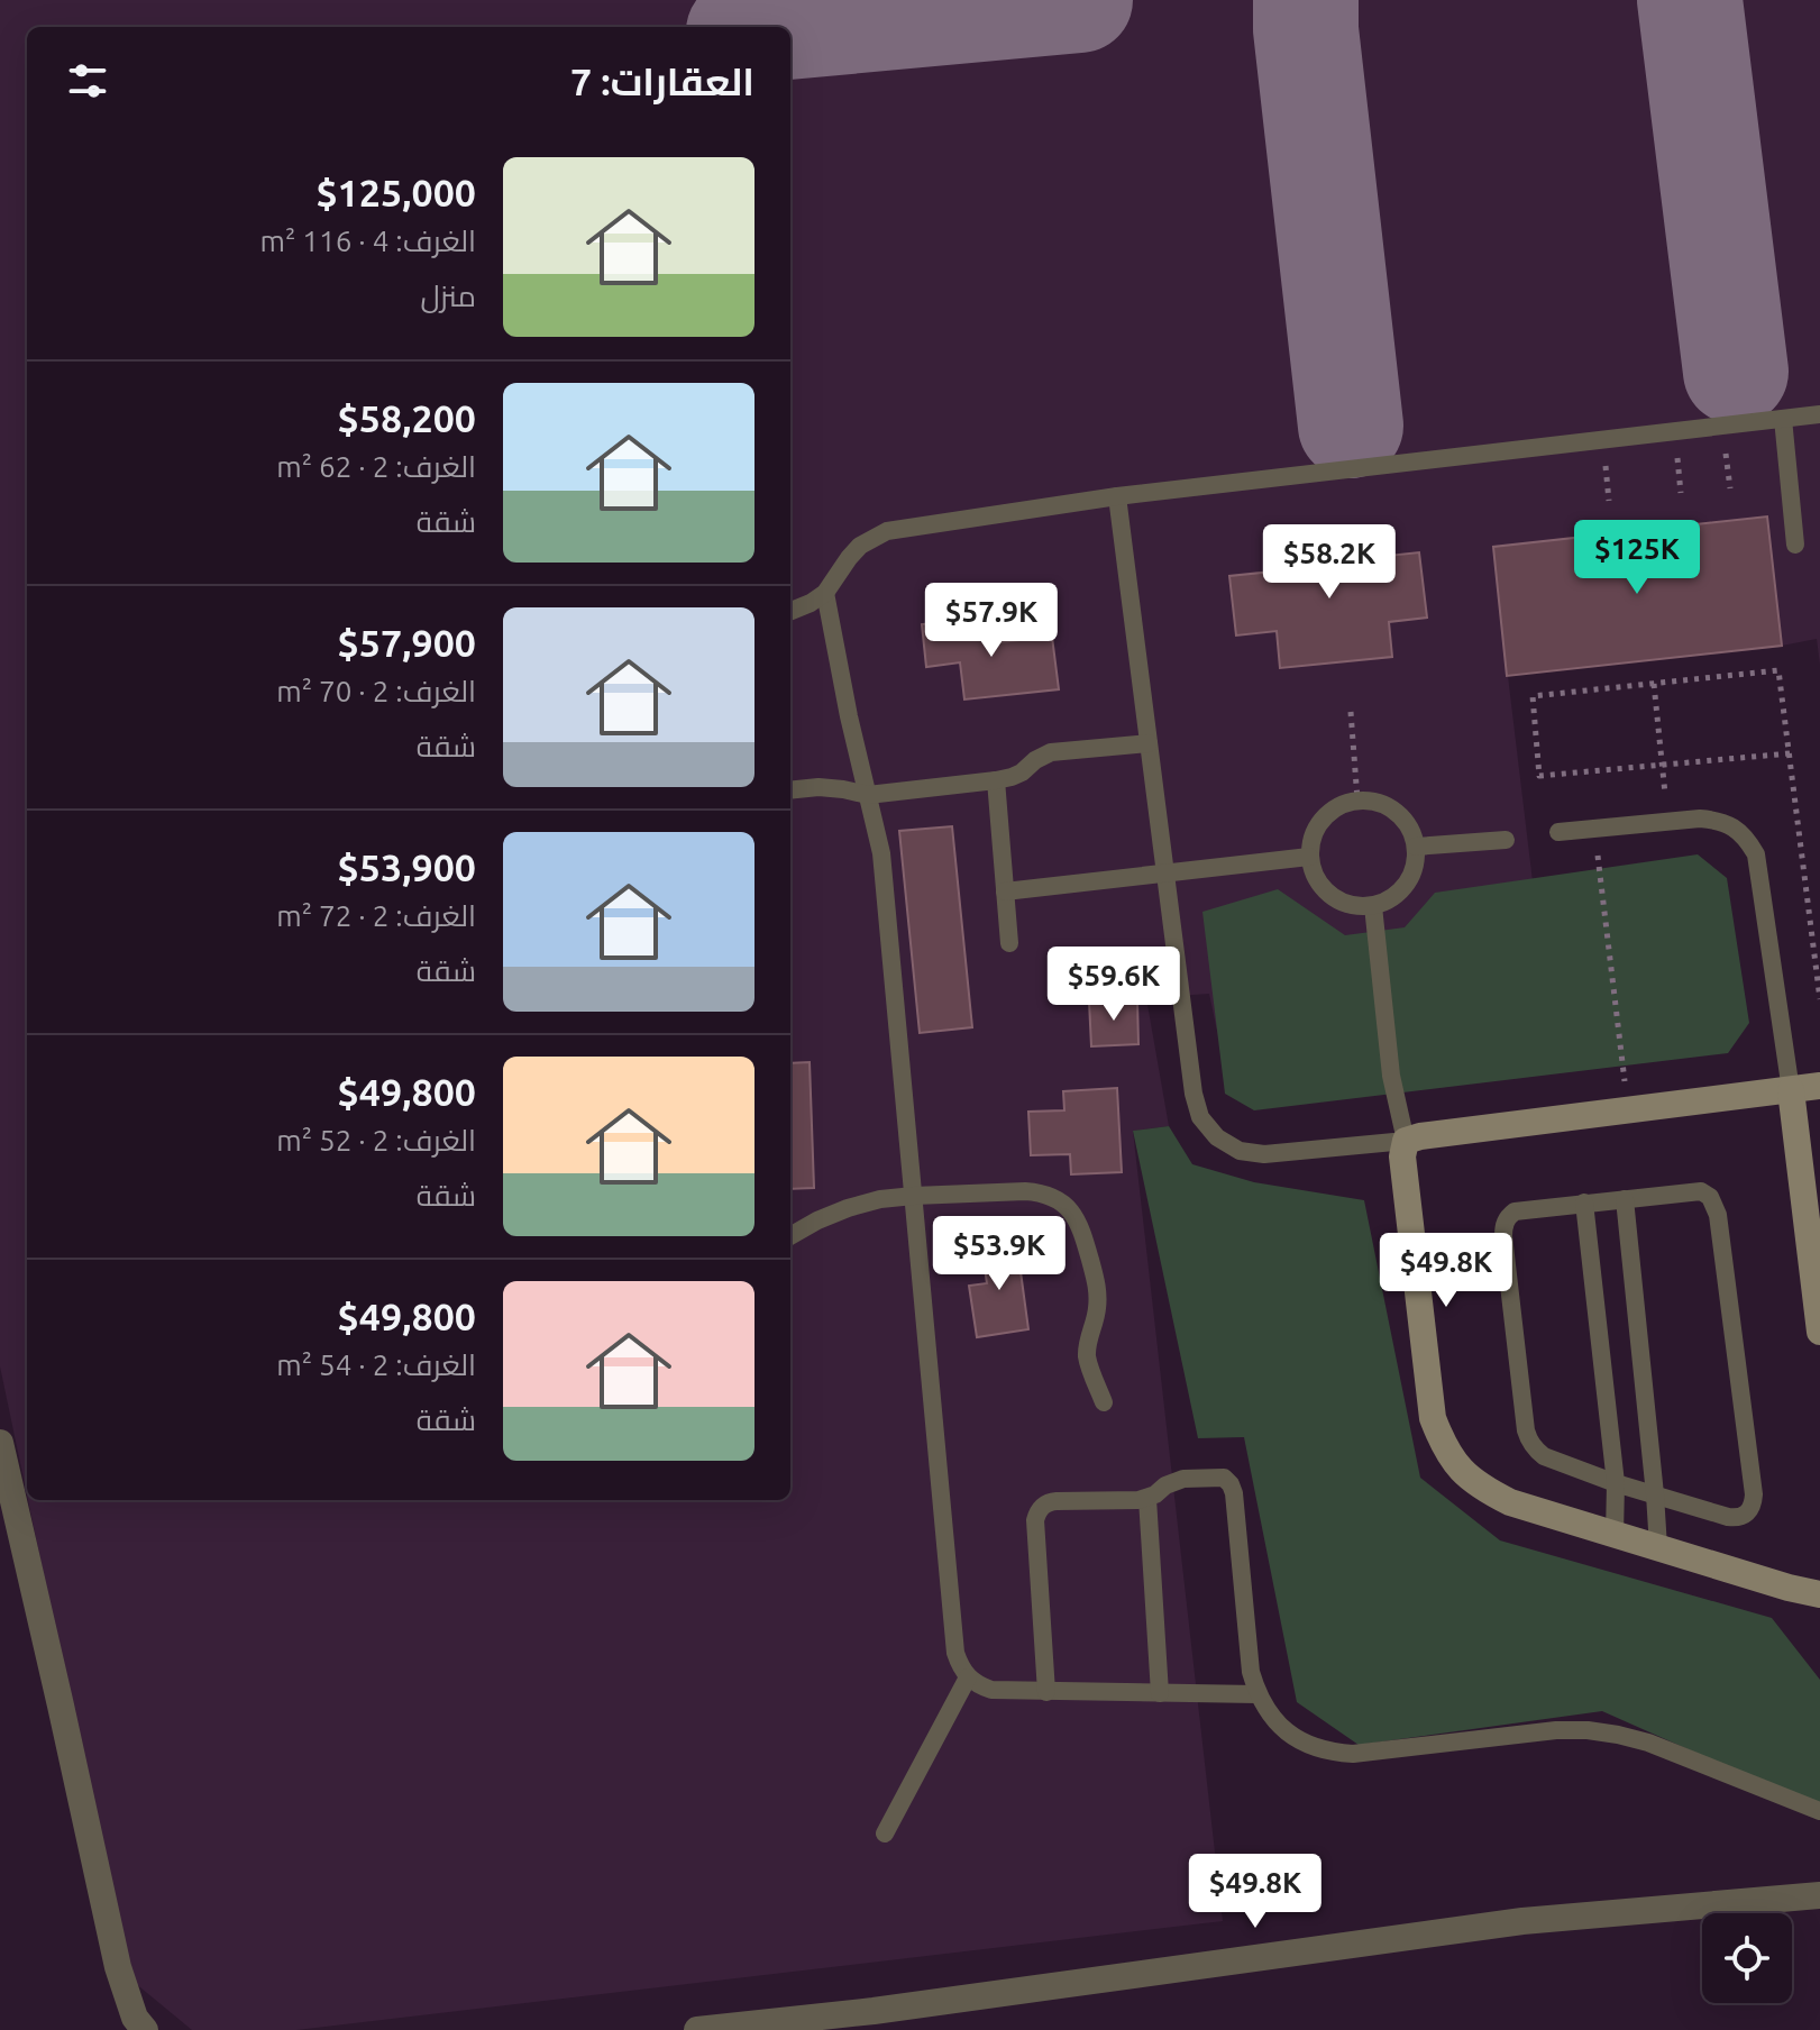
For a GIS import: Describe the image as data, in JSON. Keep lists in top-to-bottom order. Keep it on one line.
{"page":{"heading":"العقارات: 7","list":[{"name":"$125,000","note":"الغرف: 4 · 116 m² · منزل"},{"name":"$58,200","note":"الغرف: 2 · 62 m² · شقة"},{"name":"$57,900","note":"الغرف: 2 · 70 m² · شقة"},{"name":"$53,900","note":"الغرف: 2 · 72 m² · شقة"},{"name":"$49,800","note":"الغرف: 2 · 52 m² · شقة"},{"name":"$49,800","note":"الغرف: 2 · 54 m² · شقة"}],"price":["$125K","$58.2K","$57.9K","$59.6K","$53.9K","$49.8K","$49.8K"]}}
